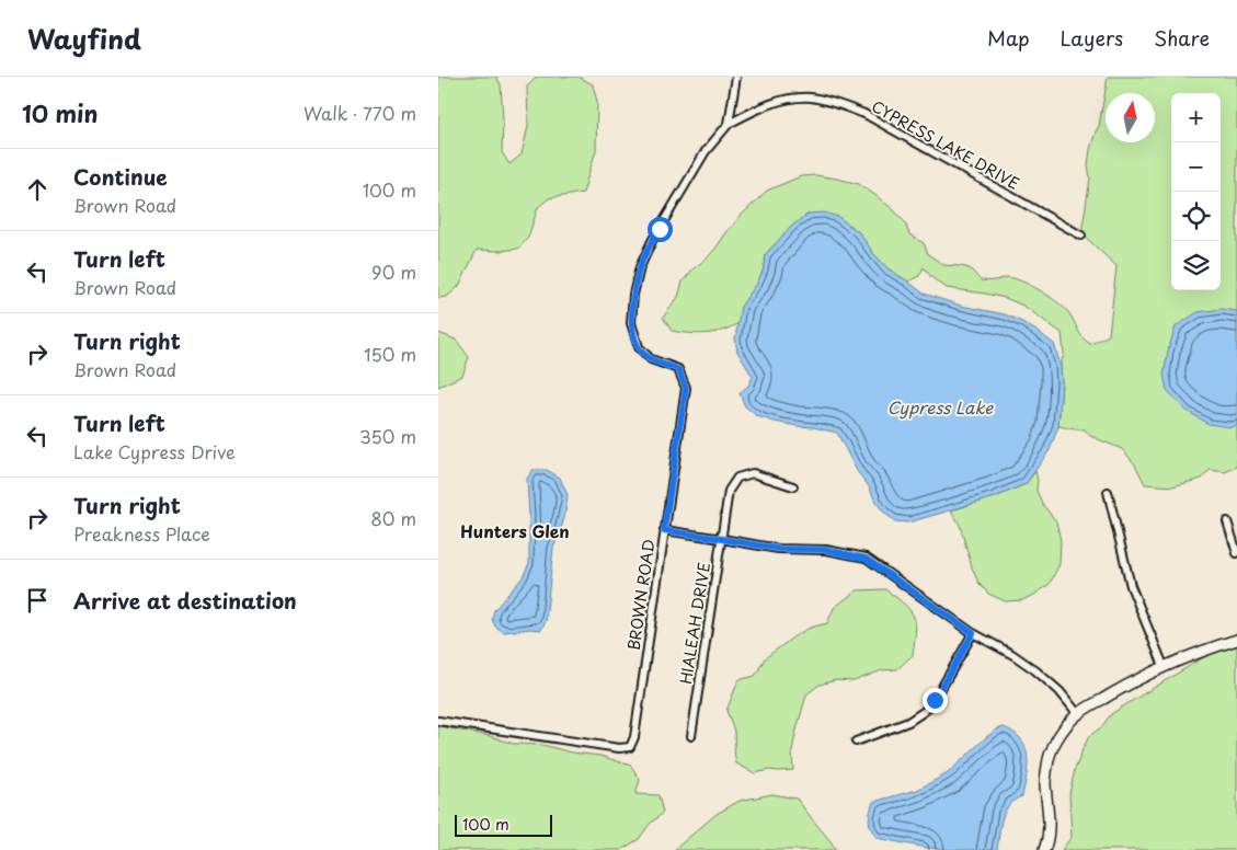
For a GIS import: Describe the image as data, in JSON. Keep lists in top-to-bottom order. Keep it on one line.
{"streets":{"street":["CYPRESS LAKE DRIVE","BROWN ROAD","HIALEAH DRIVE"]},"crossings":[["CYPRESS LAKE DRIVE","BROWN ROAD"]],"districts":["Hunters Glen"],"water":["Cypress Lake"],"scale_bar":"100 m","north":"top","page":{"header":"Wayfind","nav":["Map","Layers","Share"],"heading":["10 min","Walk · 770 m"],"map_buttons":["+","−"],"list":[["Continue","Brown Road","100 m"],["Turn left","Brown Road","90 m"],["Turn right","Brown Road","150 m"],["Turn left","Lake Cypress Drive","350 m"],["Turn right","Preakness Place","80 m"],"Arrive at destination"],"scale":"100 m"}}
